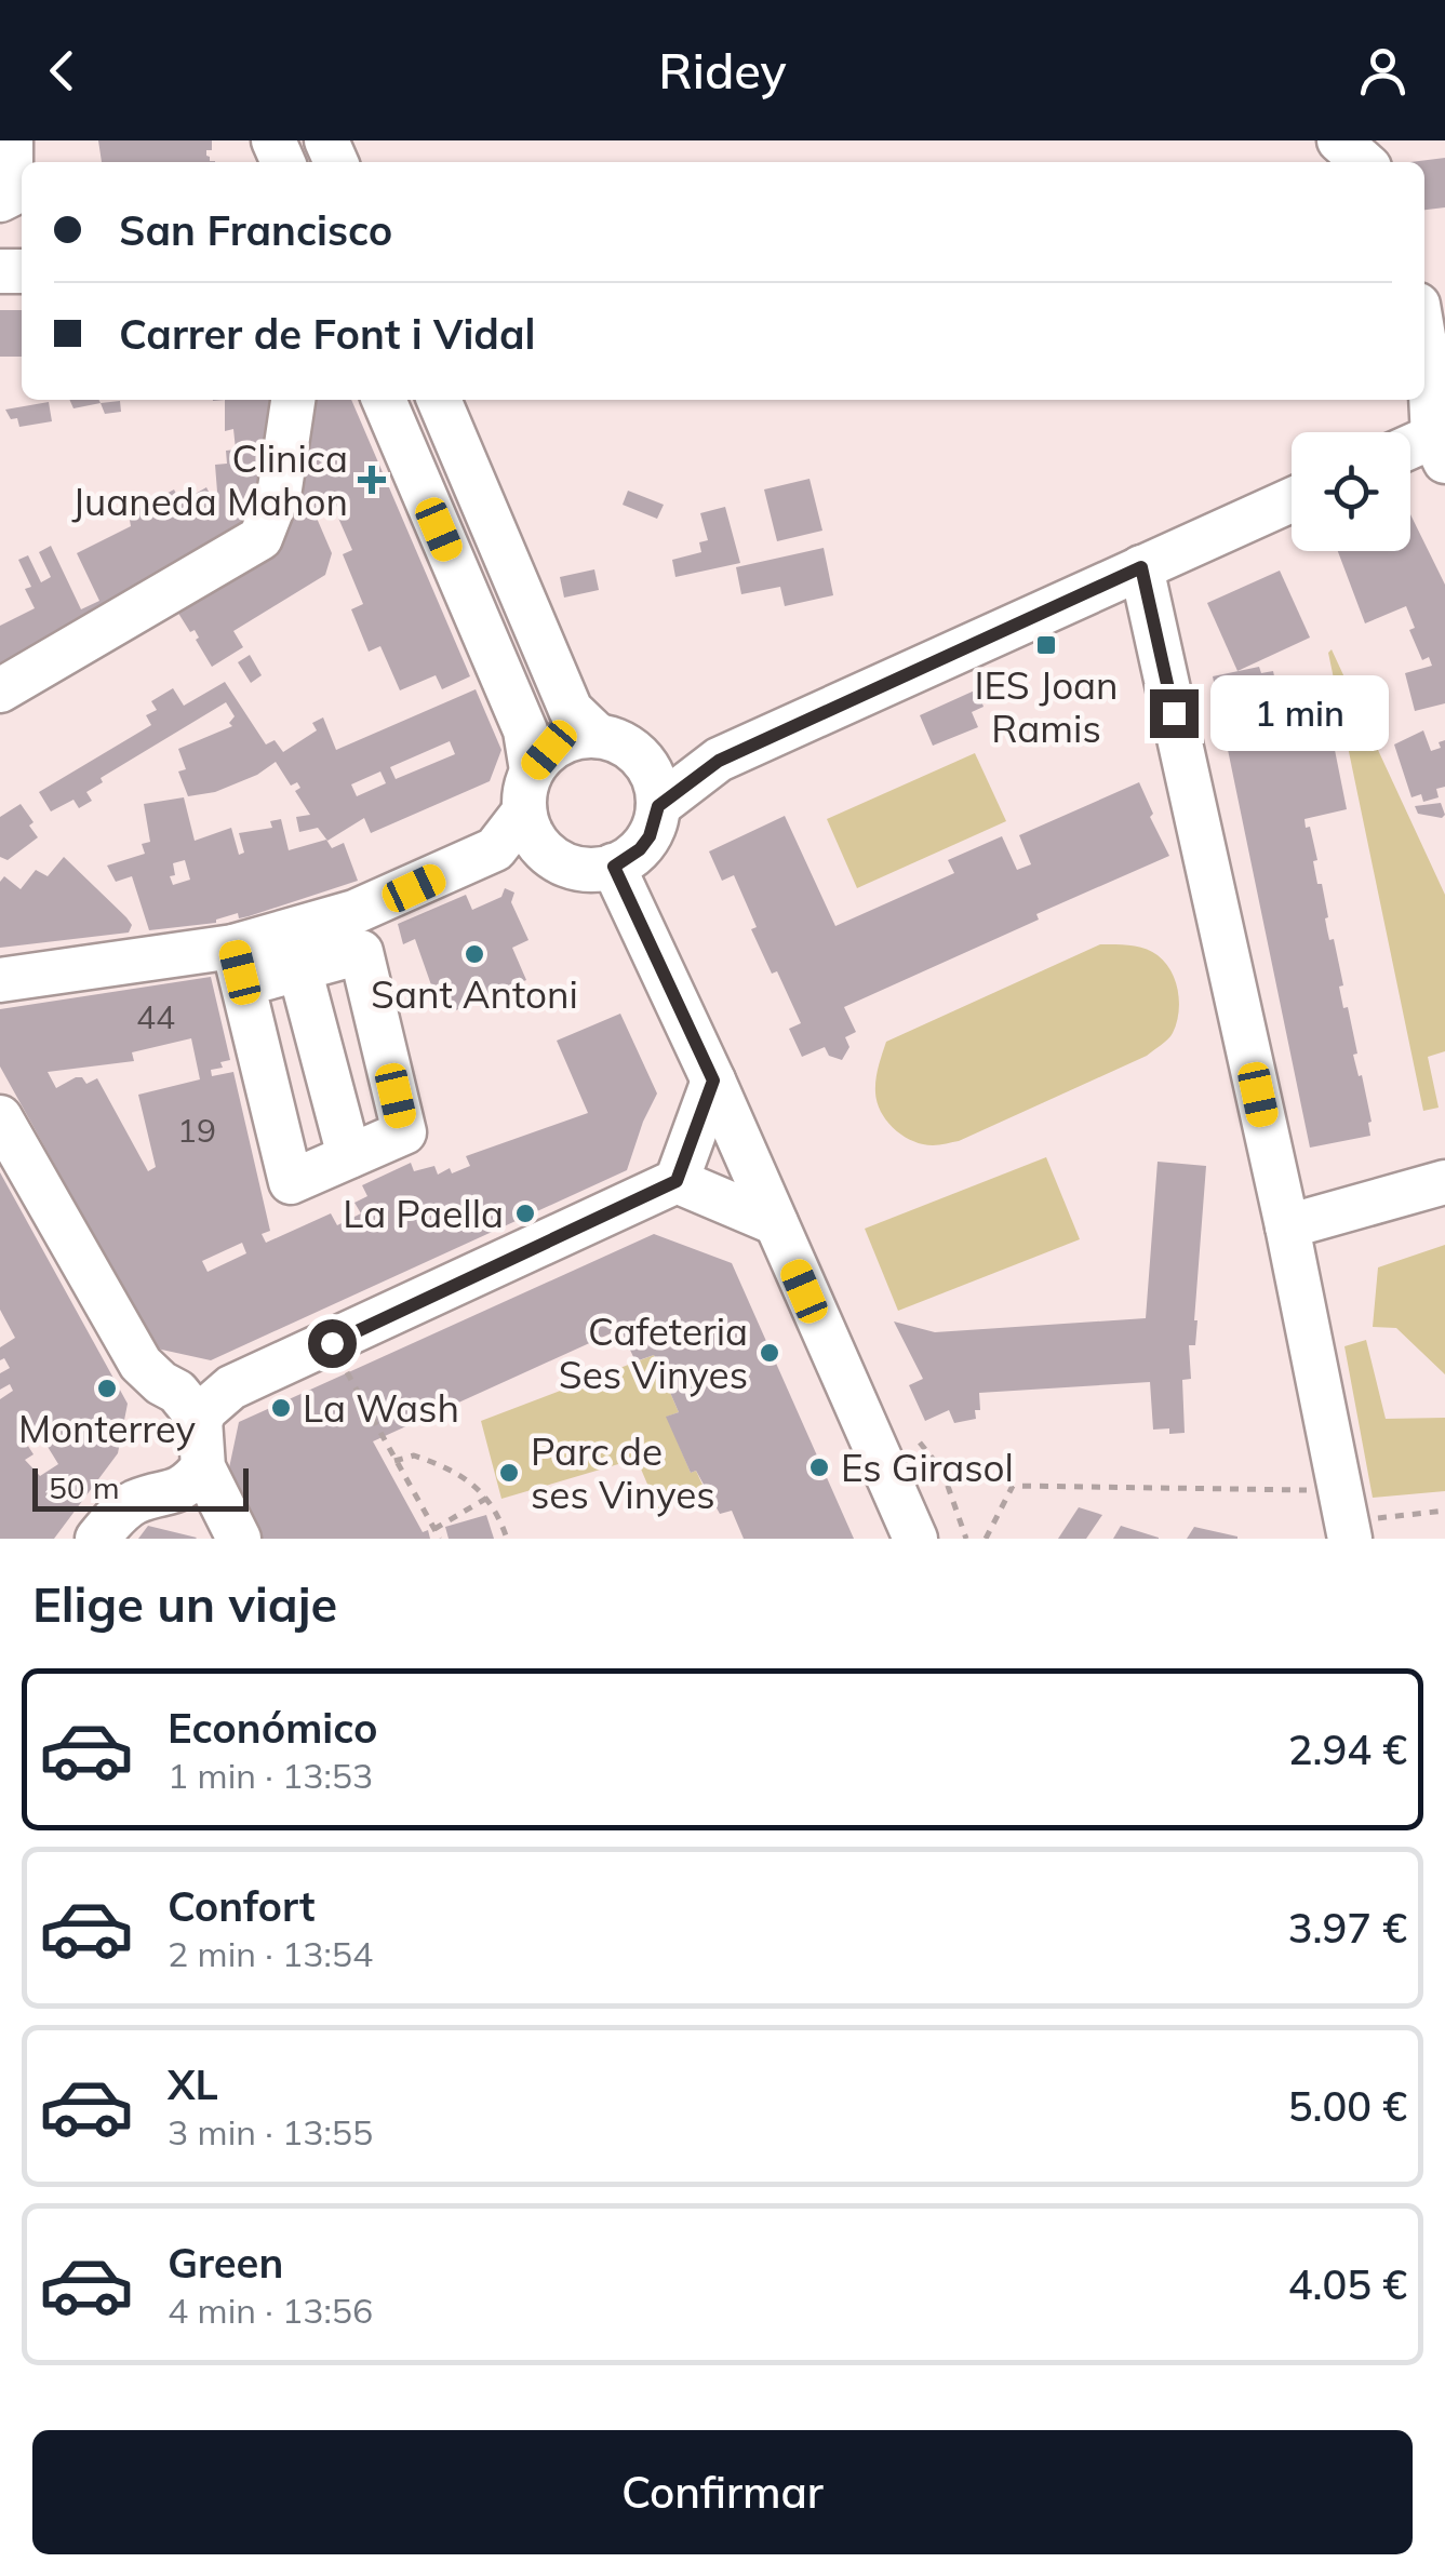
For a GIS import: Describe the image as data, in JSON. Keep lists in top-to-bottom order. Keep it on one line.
{"places":{"health":["Clinica Juaneda Mahon"],"transit":["IES Joan Ramis"],"other":["Sant Antoni","La Paella","Cafeteria Ses Vinyes","Monterrey","La Wash","Es Girasol","Parc de ses Vinyes"]},"house_numbers":["44","19"],"scale_bar":"50 m","page":{"header":"Ridey","banner":["San Francisco","Carrer de Font i Vidal"],"bubble":"1 min","scale":"50 m","heading":"Elige un viaje","list":[{"name":"Económico","note":"1 min · 13:53","value":"2.94 €"},{"name":"Confort","note":"2 min · 13:54","value":"3.97 €"},{"name":"XL","note":"3 min · 13:55","value":"5.00 €"},{"name":"Green","note":"4 min · 13:56","value":"4.05 €"}],"buttons":"Confirmar"}}
